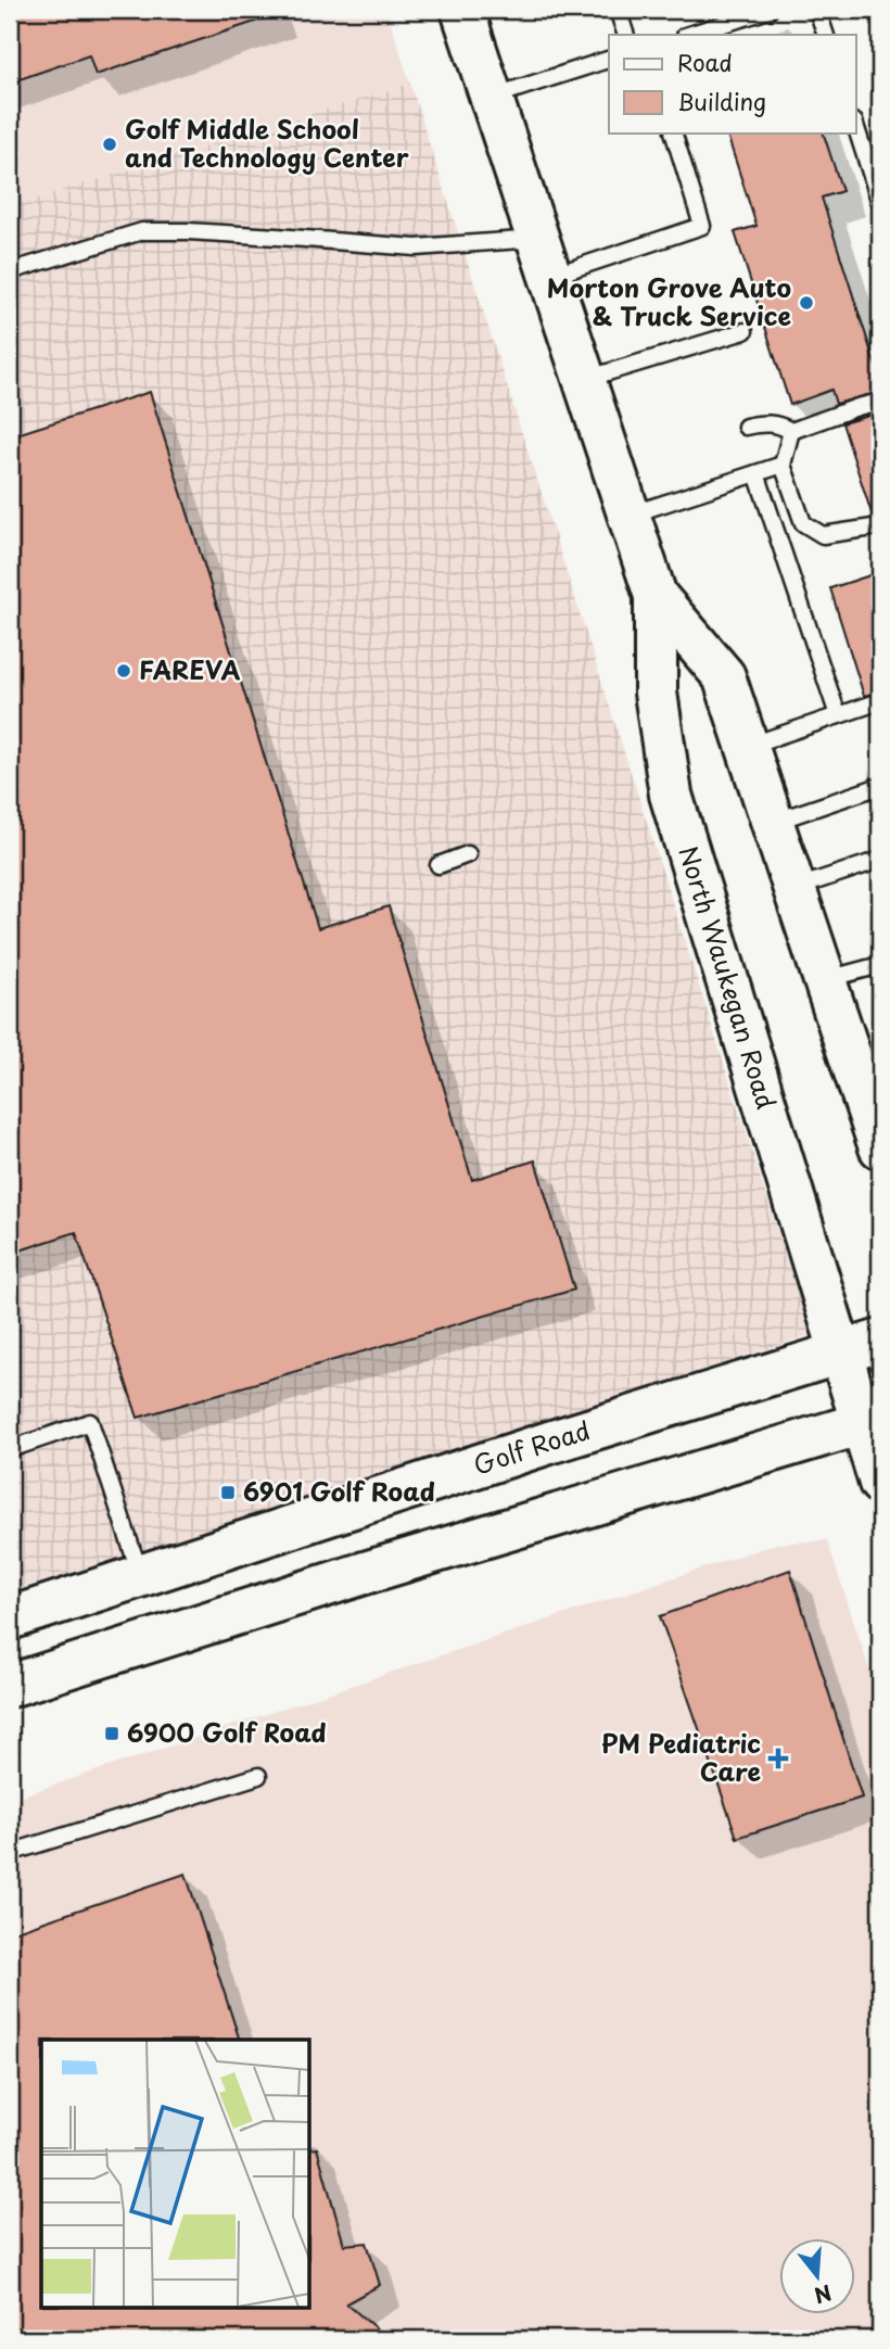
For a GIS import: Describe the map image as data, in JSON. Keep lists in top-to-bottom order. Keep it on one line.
{"streets":{"main road":["North Waukegan Road","Golf Road"]},"crossings":[["North Waukegan Road","Golf Road"]],"places":{"other":["Golf Middle School and Technology Center","Morton Grove Auto & Truck Service","FAREVA"],"transit":["6901 Golf Road","6900 Golf Road"],"health":["PM Pediatric Care"]},"legend":["Road","Building"],"north":"bottom"}
